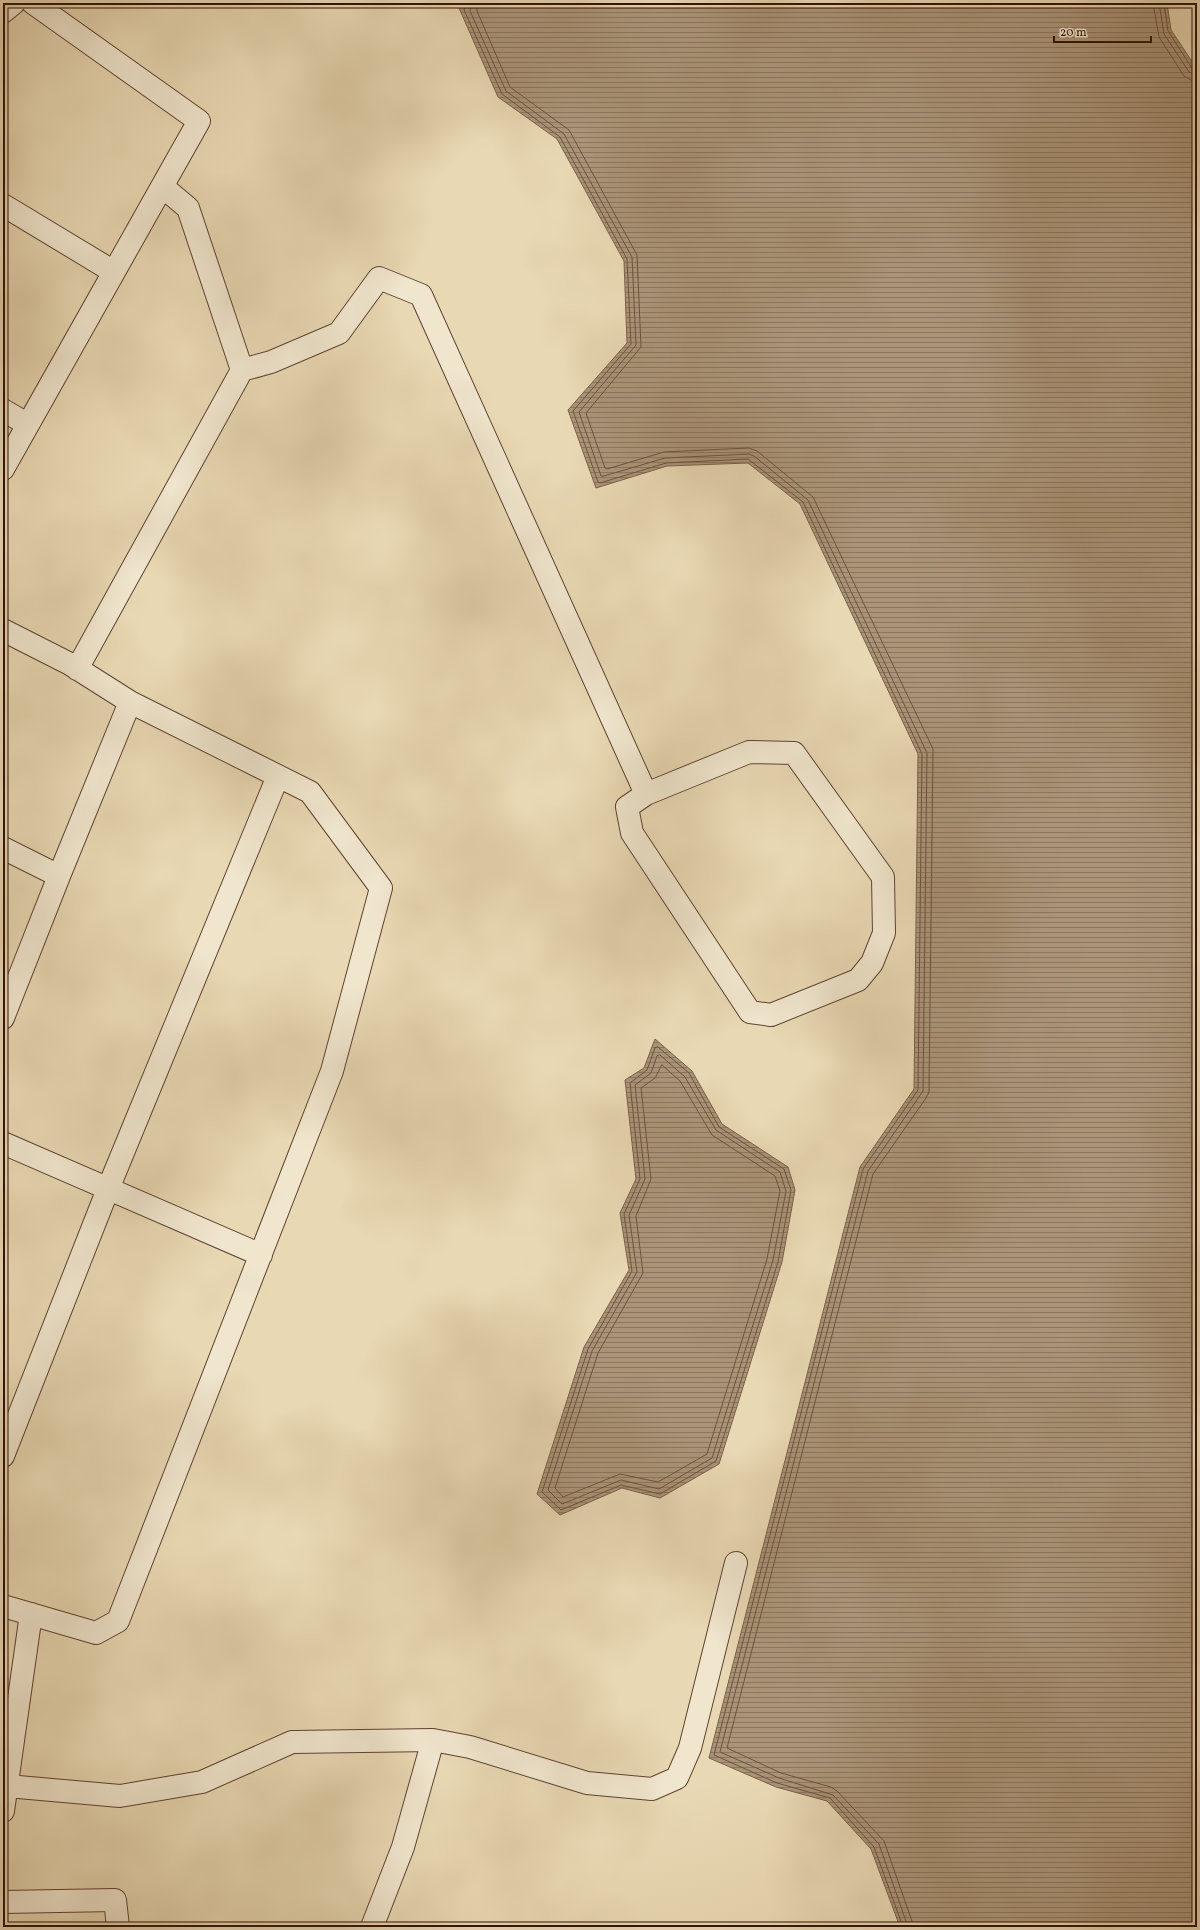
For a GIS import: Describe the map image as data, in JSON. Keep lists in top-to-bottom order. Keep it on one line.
{"scale_bar":"20 m"}
